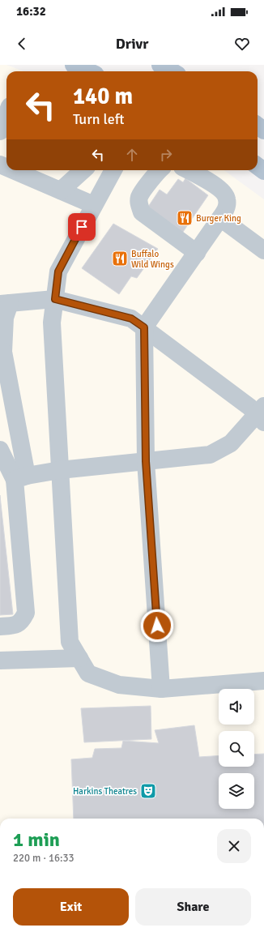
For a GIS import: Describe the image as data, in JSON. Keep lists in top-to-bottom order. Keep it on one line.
{"places":{"restaurant":["Burger King","Buffalo Wild Wings"],"theatre":["Harkins Theatres"]},"page":{"status":"16:32","header":"Drivr","turn":["140 m","Turn left"],"heading":["1 min","220 m · 16:33"],"buttons":["Exit","Share"]}}
